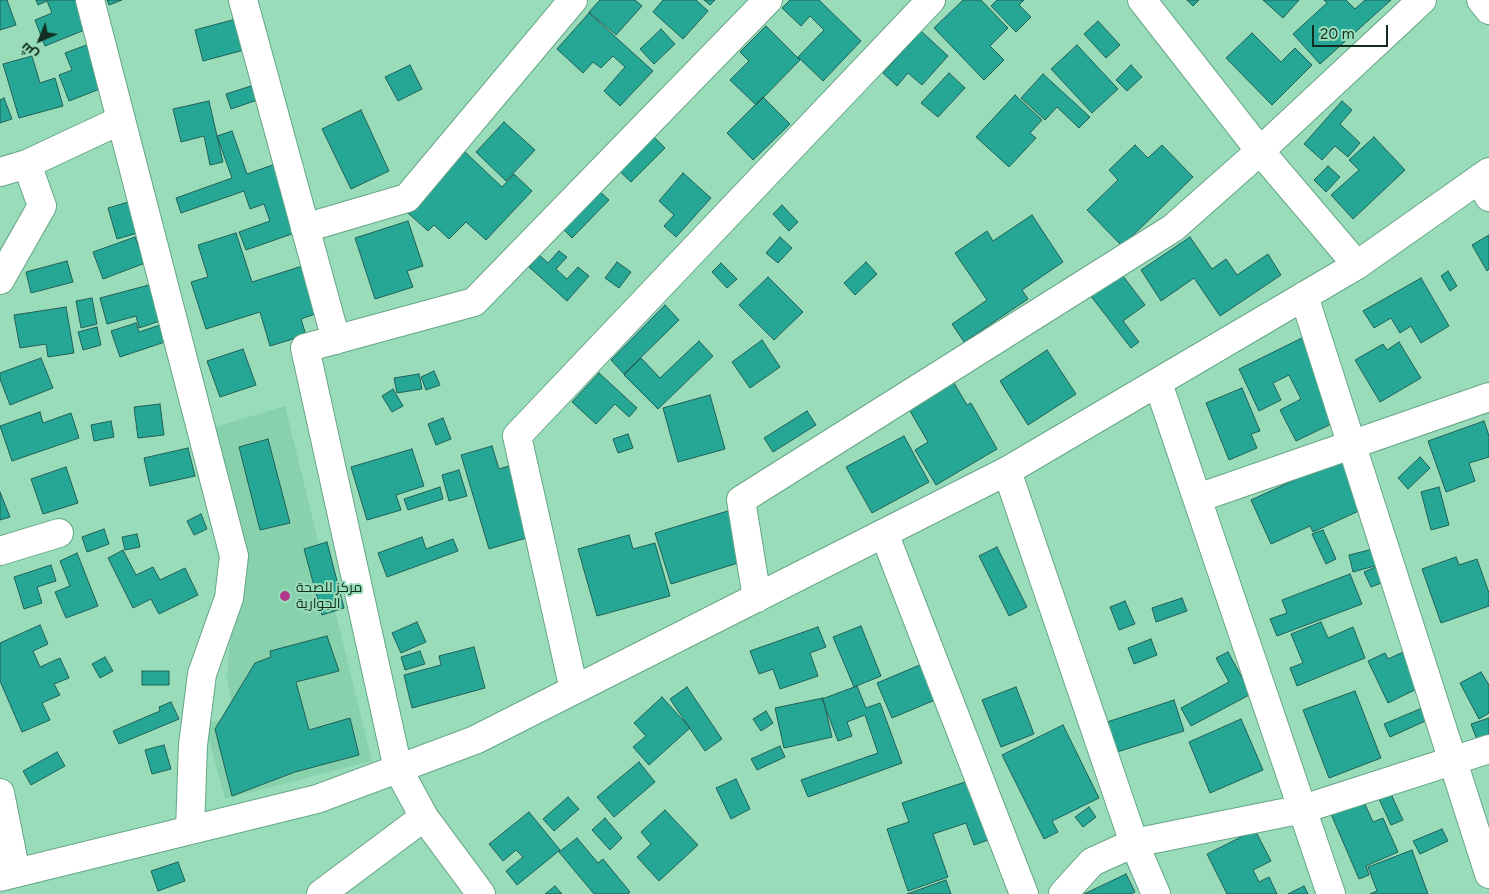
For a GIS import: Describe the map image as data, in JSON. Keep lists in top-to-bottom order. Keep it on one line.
{"places":["مركز للصحة الجوارية"],"scale_bar":"20 m","north":"bottom left"}
